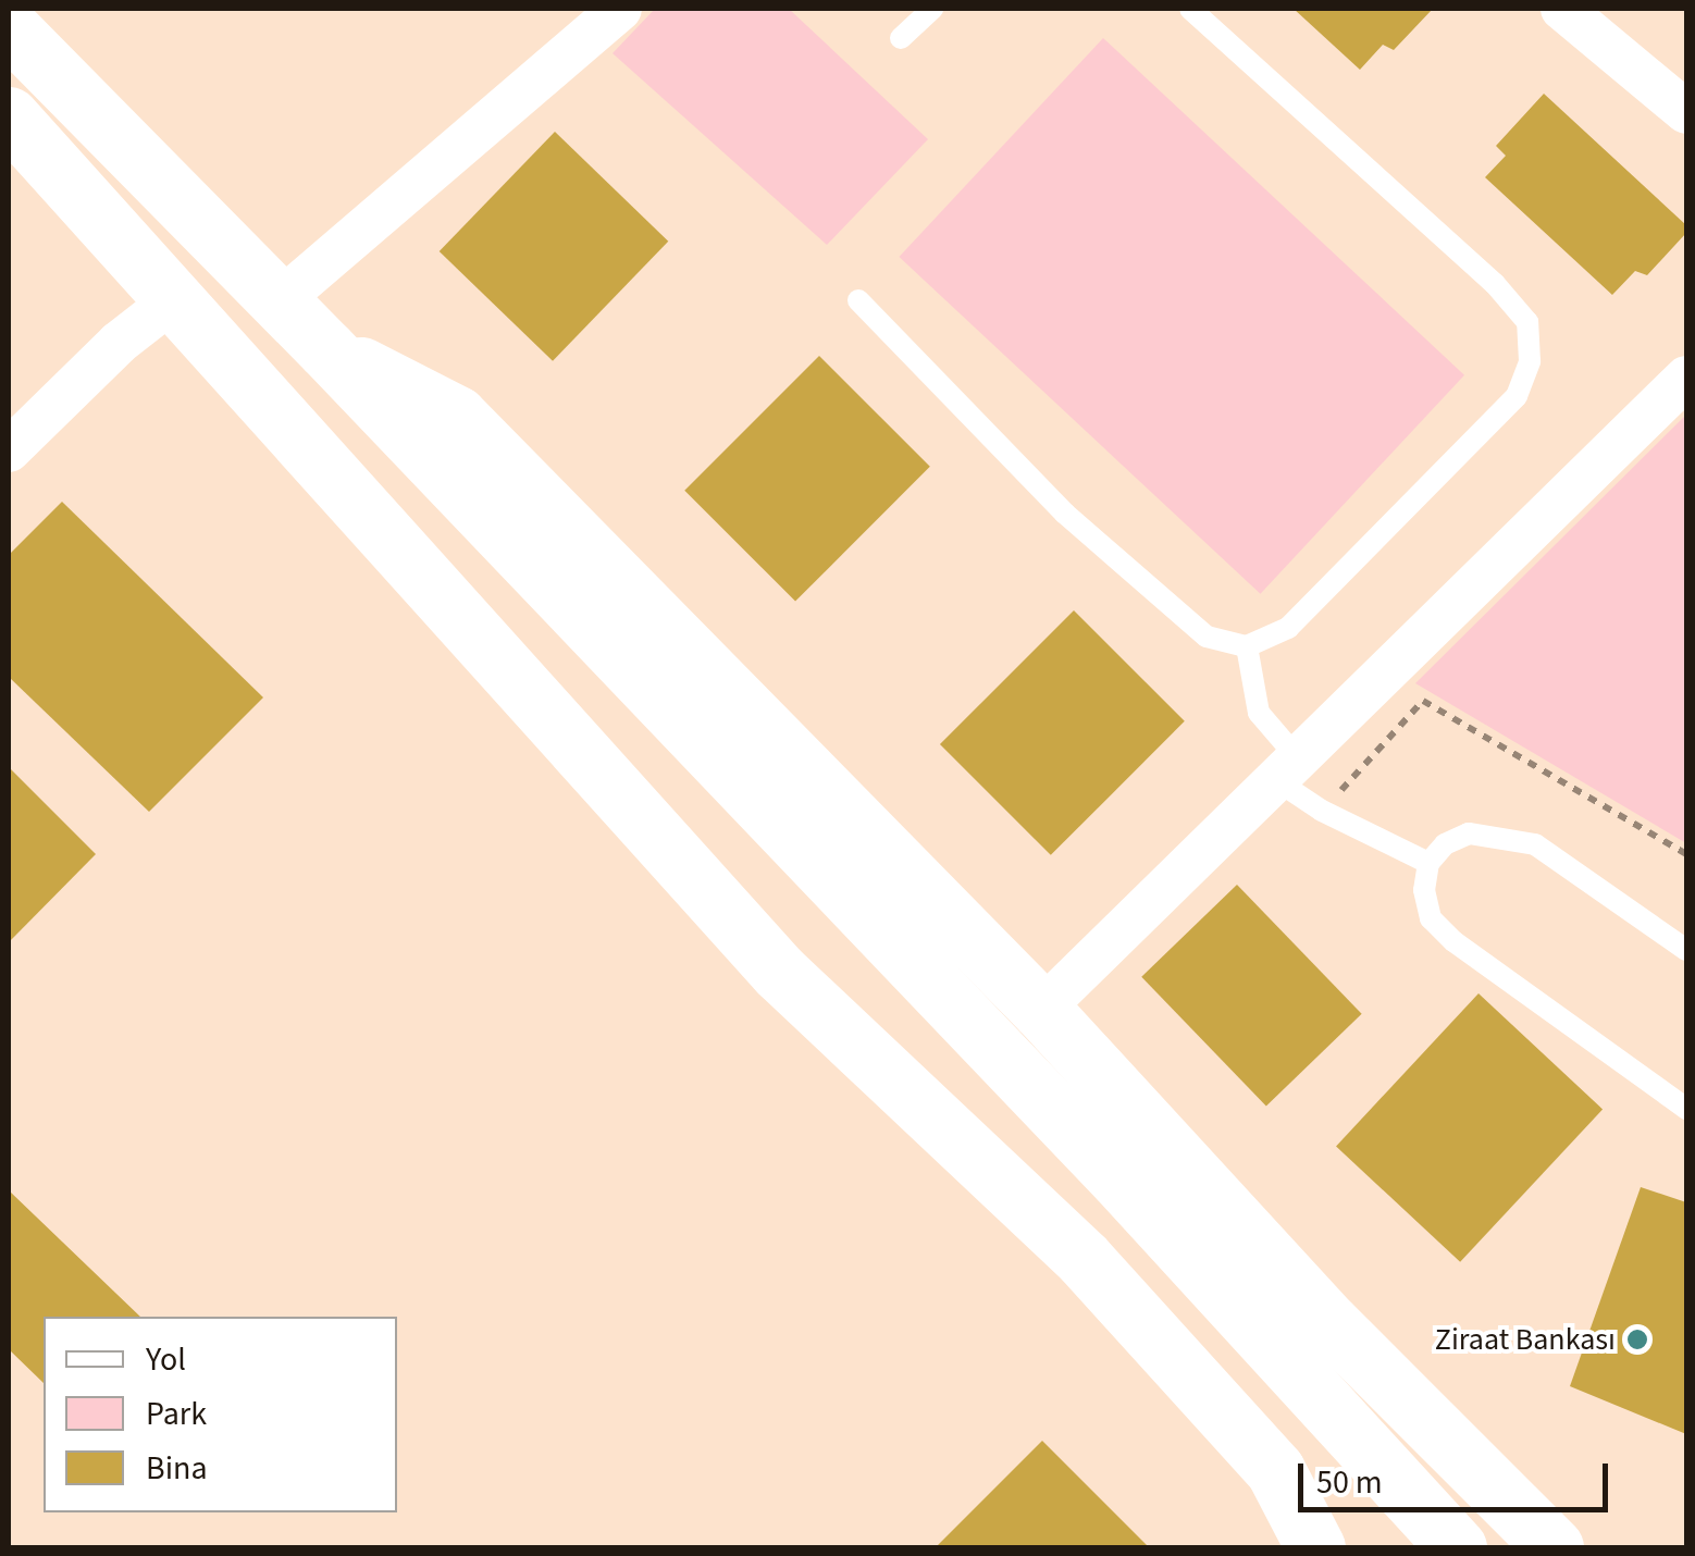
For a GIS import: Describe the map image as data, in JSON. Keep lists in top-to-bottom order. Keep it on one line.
{"places":["Ziraat Bankası"],"legend":["Yol","Park","Bina"],"scale_bar":"50 m"}
